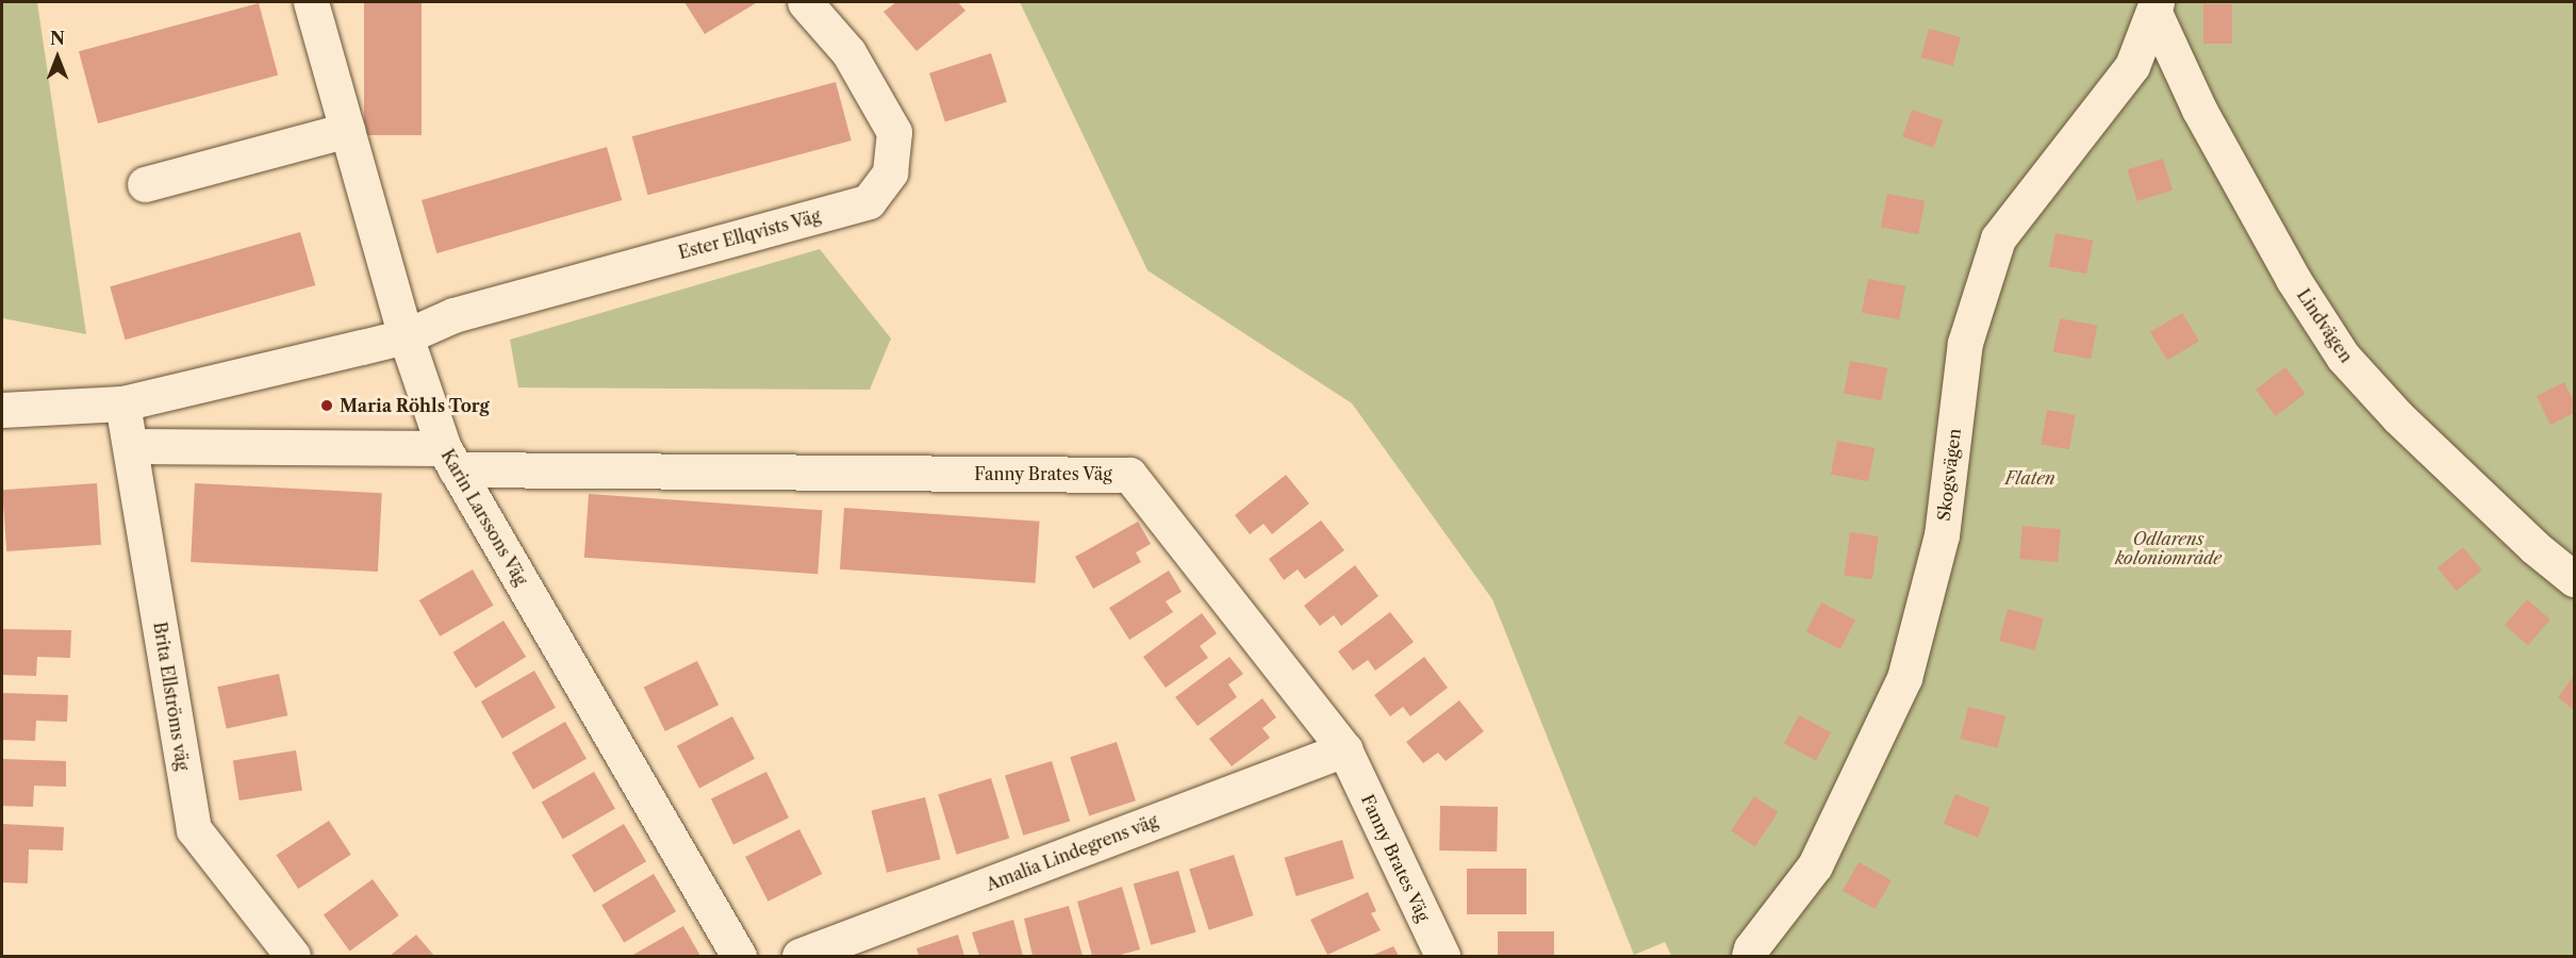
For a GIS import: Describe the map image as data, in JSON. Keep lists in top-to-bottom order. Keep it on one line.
{"streets":{"street":["Ester Ellqvists Väg","Lindvägen","Fanny Brates Väg","Skogsvägen","Karin Larssons Väg","Brita Ellströms väg","Amalia Lindegrens väg"]},"crossings":[["Ester Ellqvists Väg","Karin Larssons Väg"],["Lindvägen","Skogsvägen"],["Fanny Brates Väg","Karin Larssons Väg"],["Fanny Brates Väg","Amalia Lindegrens väg"]],"parks":["Flaten","Odlarens koloniområde"],"places":["Maria Röhls Torg"],"north":"top"}
